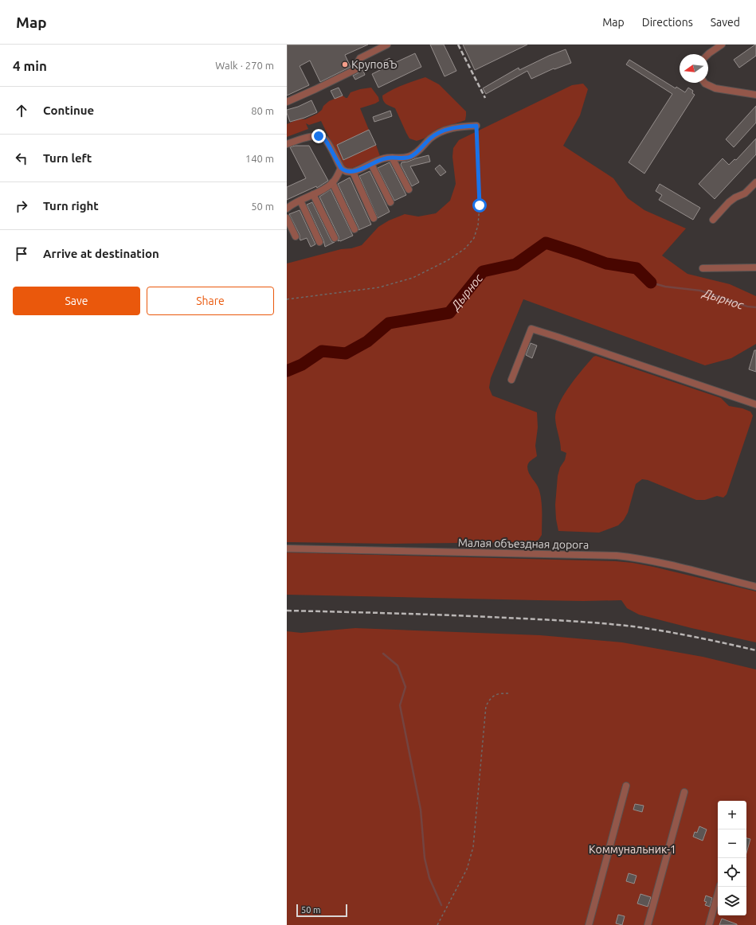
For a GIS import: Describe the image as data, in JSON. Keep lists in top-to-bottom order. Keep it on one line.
{"streets":{"street":["Малая объездная дорога"]},"water":["Дырнос"],"parks":["Коммунальник-1"],"places":["КруповЪ"],"scale_bar":"50 m","north":"left","page":{"header":"Map","nav":["Map","Directions","Saved"],"heading":["4 min","Walk · 270 m"],"list":[["Continue","80 m"],["Turn left","140 m"],["Turn right","50 m"],"Arrive at destination"],"buttons":["Save","Share"],"map_buttons":["+","−"],"scale":"50 m"}}
